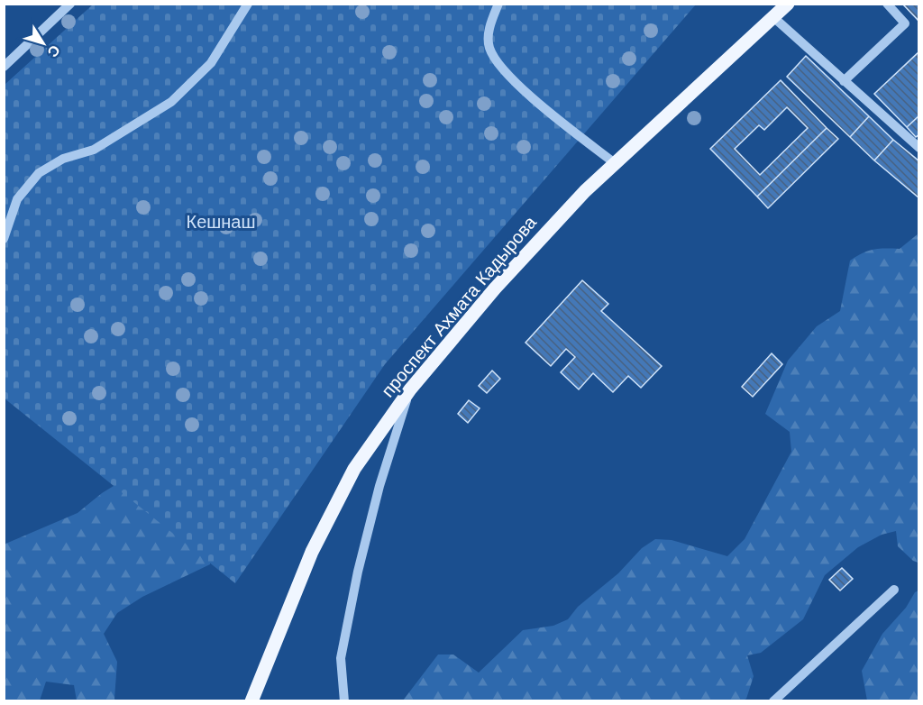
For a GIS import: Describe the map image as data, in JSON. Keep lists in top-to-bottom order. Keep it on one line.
{"streets":{"main road":["проспект Ахмата Кадырова"]},"parks":["Кешнаш"],"north":"bottom right"}
